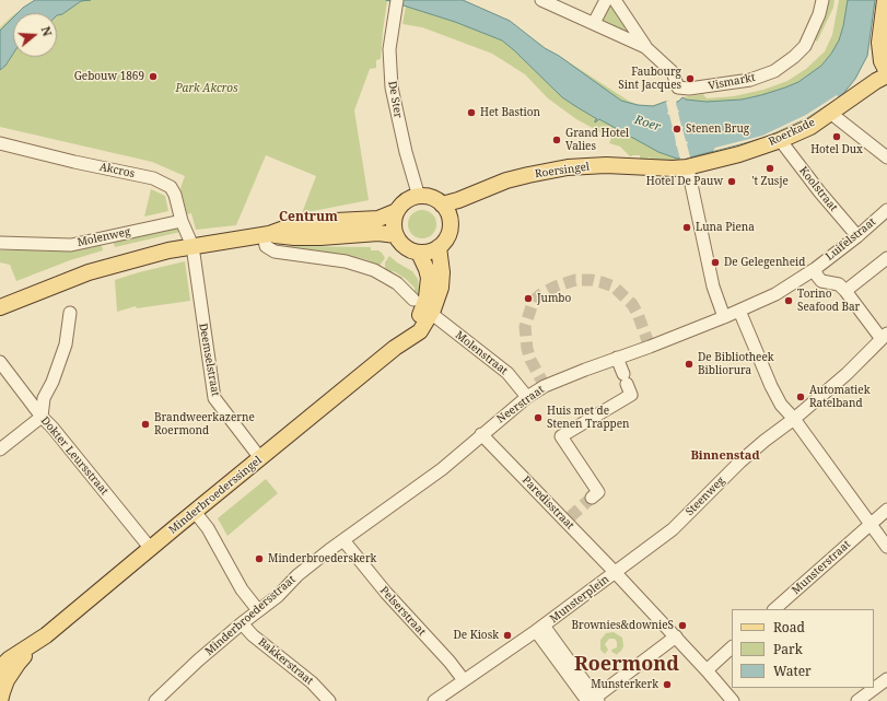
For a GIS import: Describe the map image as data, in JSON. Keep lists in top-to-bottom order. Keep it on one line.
{"streets":{"main road":["Roerkade","Roersingel","Minderbroederssingel"],"street":["Vismarkt","De Ster","Akcros","Koolstraat","Molenweg","Luifelstraat","Molenstraat","Deemselstraat","Neerstraat","Dokter Leursstraat","Steenweg","Paredisstraat","Munsterstraat","Munsterplein","Pelserstraat","Minderbroedersstraat","Bakkerstraat"]},"crossings":[["De Ster","Roersingel"],["De Ster","Minderbroederssingel"],["Roerkade","Roersingel"],["Roerkade","Koolstraat"],["Akcros","Molenweg"],["Akcros","Deemselstraat"],["Roersingel","Minderbroederssingel"],["Koolstraat","Luifelstraat"],["Luifelstraat","Neerstraat"],["Molenstraat","Neerstraat"],["Molenstraat","Minderbroederssingel"],["Deemselstraat","Minderbroederssingel"],["Neerstraat","Paredisstraat"],["Neerstraat","Pelserstraat"],["Neerstraat","Minderbroedersstraat"],["Dokter Leursstraat","Minderbroederssingel"],["Steenweg","Paredisstraat"],["Steenweg","Munsterplein"],["Paredisstraat","Munsterplein"],["Pelserstraat","Minderbroedersstraat"],["Minderbroedersstraat","Bakkerstraat"]],"districts":["Centrum","Binnenstad","Roermond"],"water":["Roer"],"parks":["Park Akcros"],"places":["Gebouw 1869","Faubourg Sint Jacques","Het Bastion","Stenen Brug","Hotel Dux","Grand Hotel Valies","'t Zusje","Hotel De Pauw","Luna Piena","De Gelegenheid","Jumbo","Torino Seafood Bar","De Bibliotheek Bibliorura","Automatiek Ratelband","Huis met de Stenen Trappen","Brandweerkazerne Roermond","Minderbroederskerk","Brownies&downieS","De Kiosk","Munsterkerk"],"legend":["Road","Park","Water"],"north":"right"}
